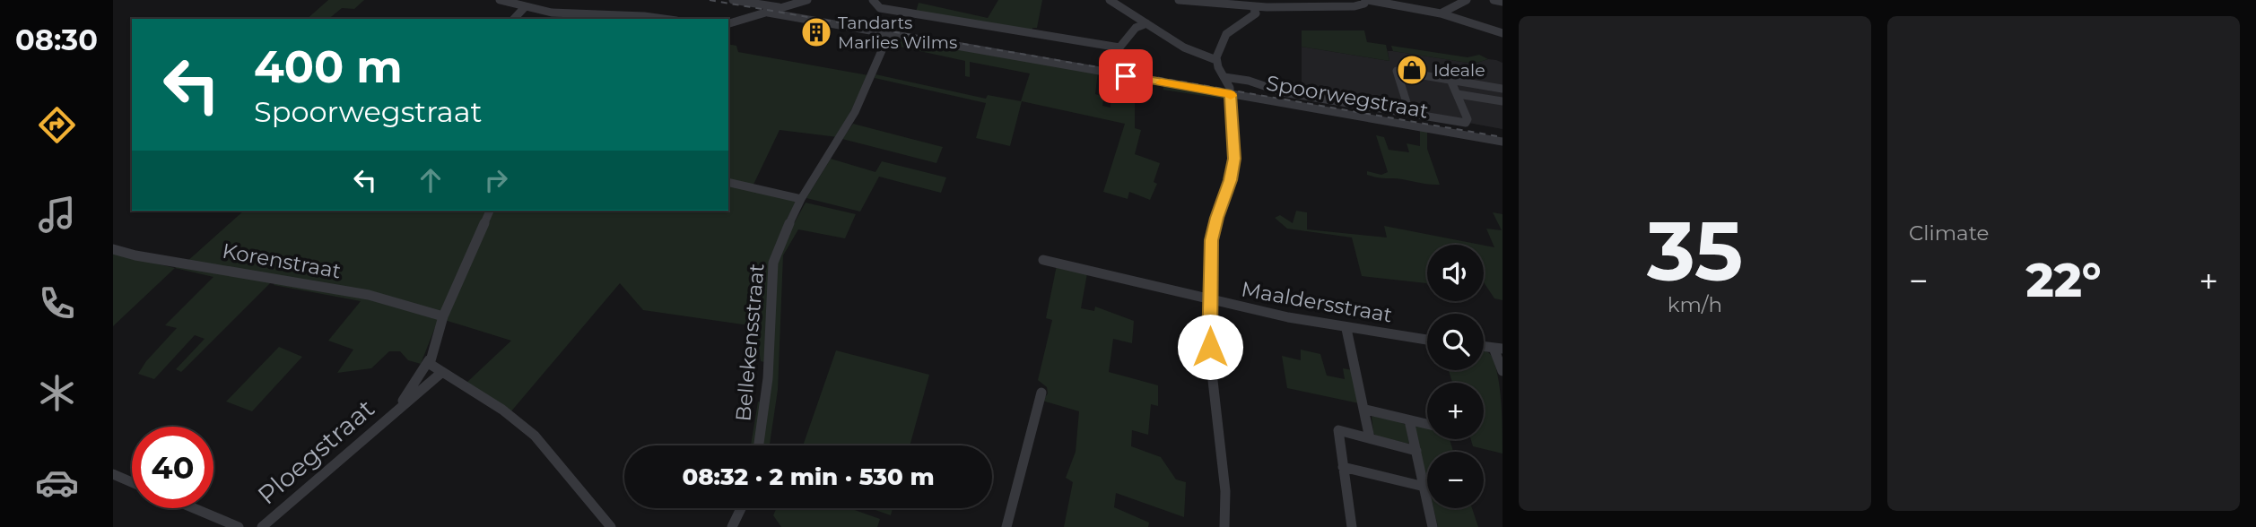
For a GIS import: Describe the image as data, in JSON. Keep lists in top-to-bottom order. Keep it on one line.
{"streets":{"street":["Spoorwegstraat","Korenstraat","Maaldersstraat","Bellekensstraat","Ploegstraat"]},"crossings":[["Spoorwegstraat","Bellekensstraat"],["Korenstraat","Ploegstraat"]],"places":{"building":["Tandarts Marlies Wilms"],"shop":["Ideale"]},"page":{"tabs":"08:30","tile":[["35","km/h"],"Climate"],"turn":["400 m","Spoorwegstraat"],"map_buttons":["+","−"],"heat":["−","22°","+"],"limit":"40","trip":"08:32 · 2 min · 530 m"}}
